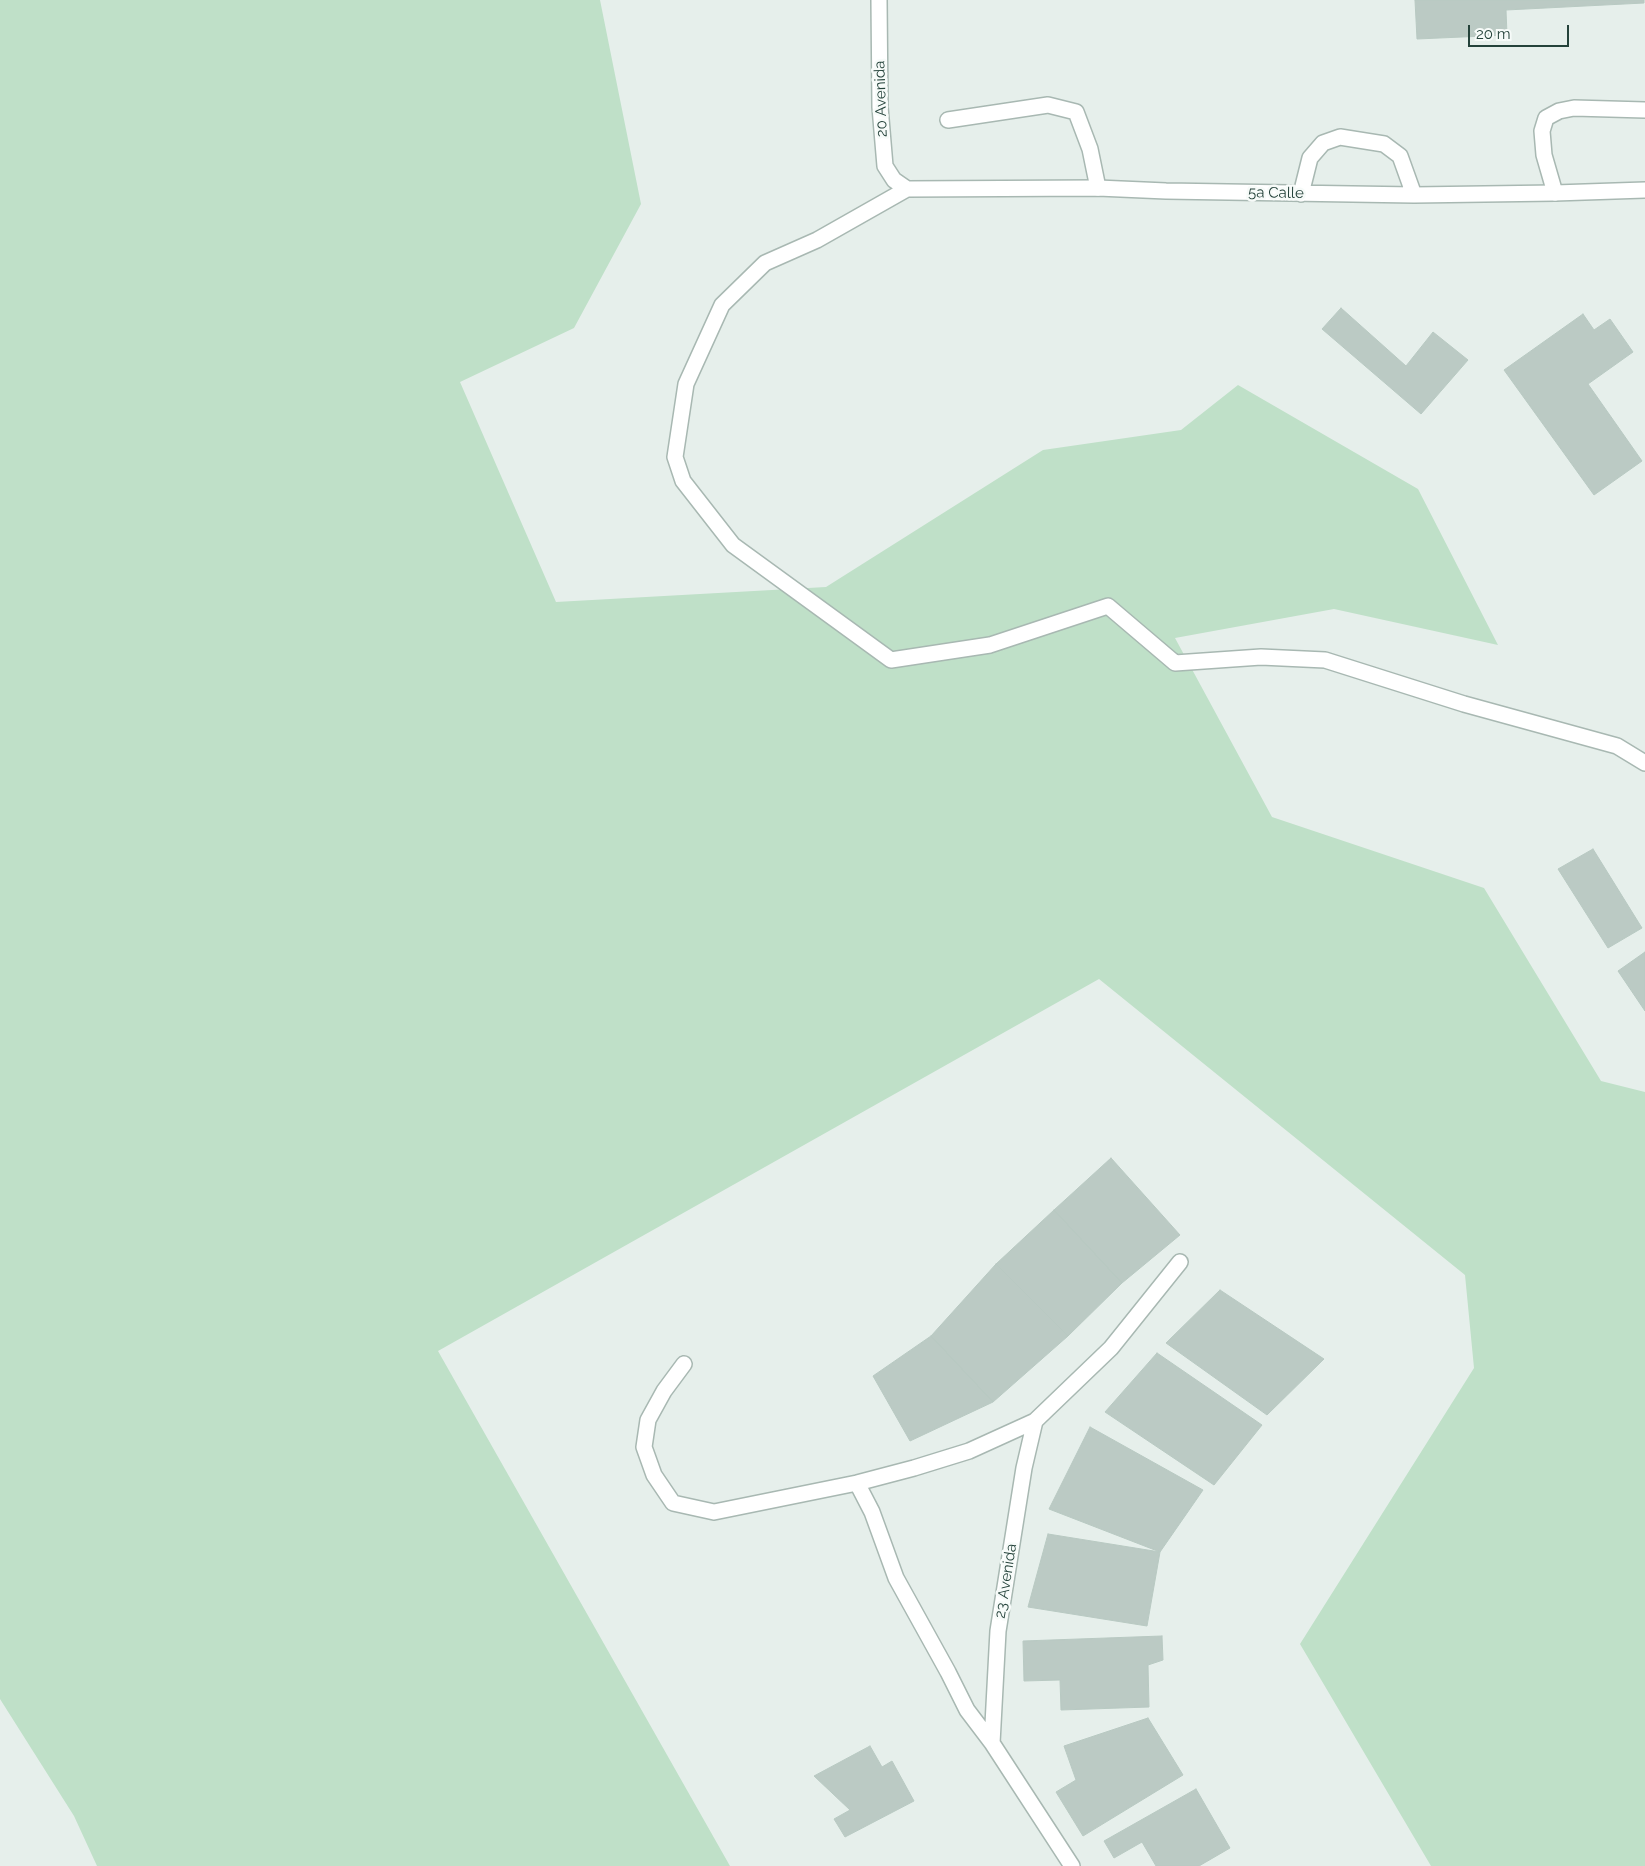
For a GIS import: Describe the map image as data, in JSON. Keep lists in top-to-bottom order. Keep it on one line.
{"streets":{"street":["20 Avenida","5a Calle","23 Avenida"]},"crossings":[["20 Avenida","5a Calle"]],"scale_bar":"20 m"}
